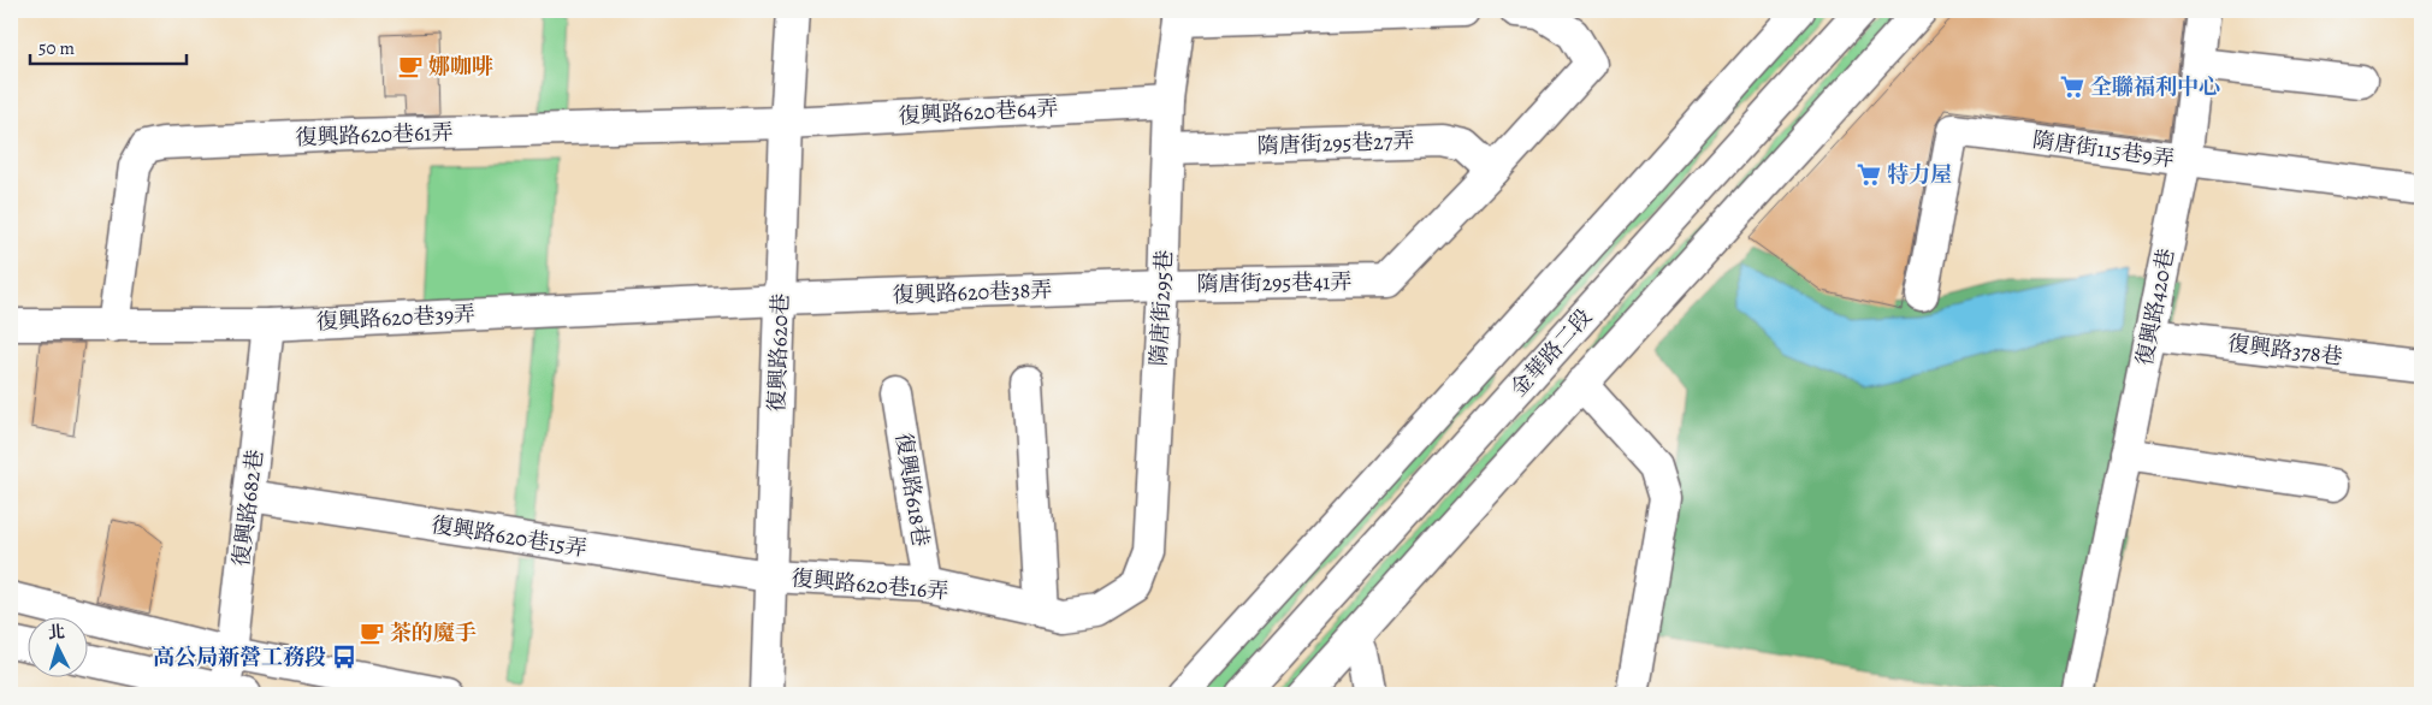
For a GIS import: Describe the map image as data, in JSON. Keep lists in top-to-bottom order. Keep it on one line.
{"streets":{"street":["復興路620巷64弄","復興路620巷61弄","隋唐街295巷27弄","隋唐街115巷9弄","隋唐街295巷41弄","復興路620巷38弄","復興路420巷","隋唐街295巷","復興路620巷39弄","復興路378巷","復興路620巷","金華路二段","復興路618巷","復興路682巷","復興路620巷15弄","復興路620巷16弄"]},"crossings":[["復興路620巷64弄","復興路620巷61弄"],["復興路620巷64弄","隋唐街295巷"],["復興路620巷64弄","復興路620巷"],["復興路620巷61弄","復興路620巷39弄"],["復興路620巷61弄","復興路620巷"],["隋唐街295巷27弄","隋唐街295巷41弄"],["隋唐街295巷27弄","隋唐街295巷"],["隋唐街115巷9弄","復興路420巷"],["隋唐街295巷41弄","復興路620巷38弄"],["隋唐街295巷41弄","隋唐街295巷"],["復興路620巷38弄","隋唐街295巷"],["復興路620巷38弄","復興路620巷39弄"],["復興路620巷38弄","復興路620巷"],["復興路420巷","復興路378巷"],["隋唐街295巷","復興路620巷16弄"],["復興路620巷39弄","復興路620巷"],["復興路620巷39弄","復興路682巷"],["復興路620巷","復興路620巷15弄"],["復興路620巷","復興路620巷16弄"],["復興路618巷","復興路620巷16弄"],["復興路682巷","復興路620巷15弄"],["復興路620巷15弄","復興路620巷16弄"]],"places":{"cafe":["娜咖啡","茶的魔手"],"supermarket":["全聯福利中心","特力屋"],"bus stop":["高公局新營工務段"]},"scale_bar":"50 m","north":"top"}
